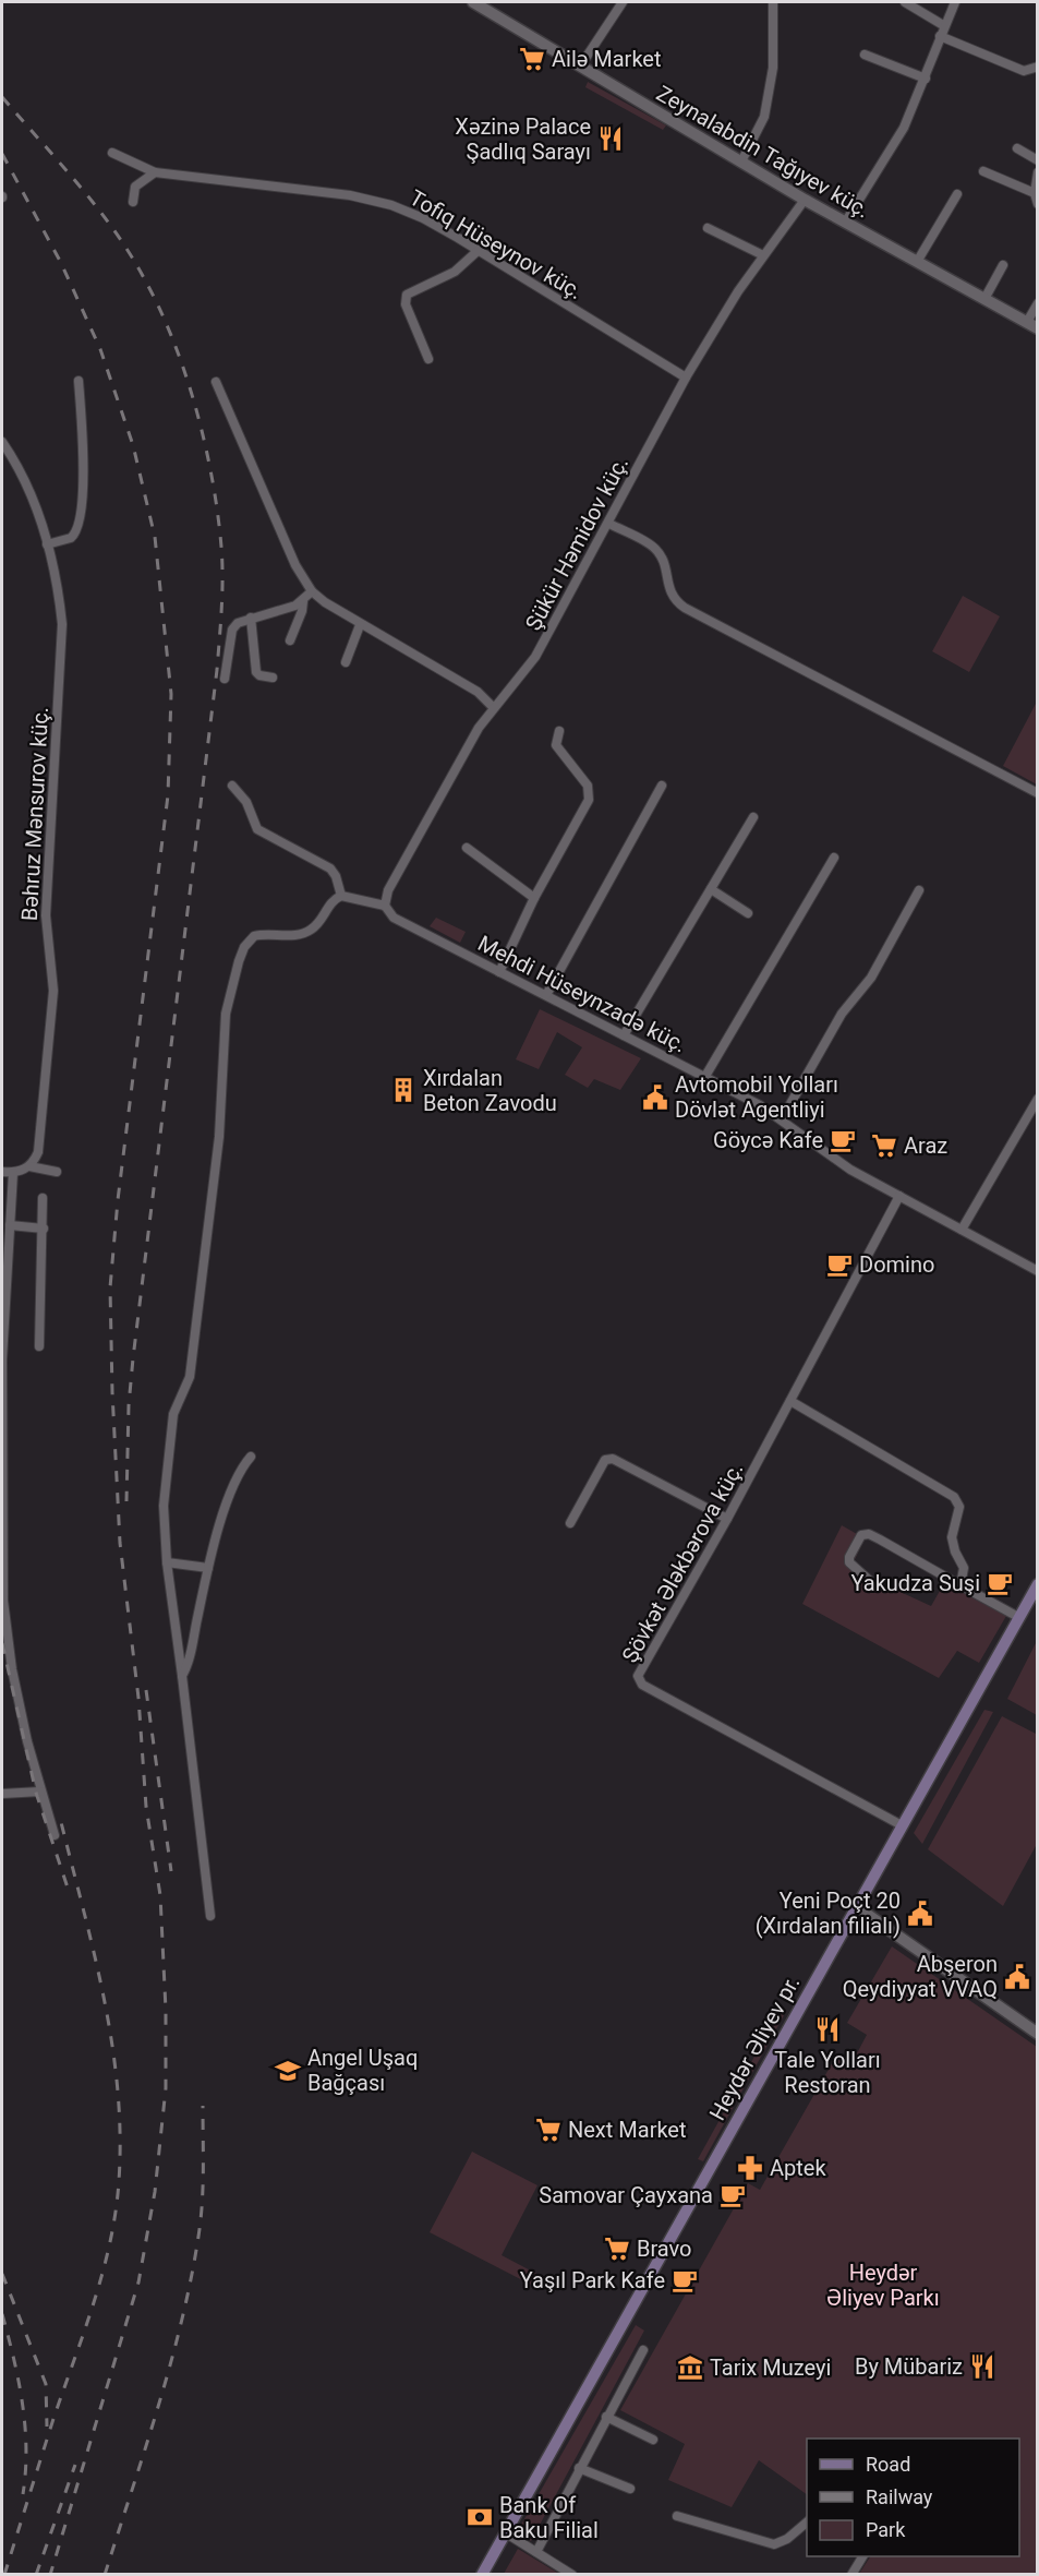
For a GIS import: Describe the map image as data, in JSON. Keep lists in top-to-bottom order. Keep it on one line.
{"streets":{"main road":["Heydər Əliyev pr."],"street":["Zeynalabdin Tağıyev küç.","Tofiq Hüseynov küç.","Şükür Həmidov küç.","Bəhruz Mənsurov küç.","Mehdi Hüseynzadə küç.","Şövkət Ələkbərova küç."]},"crossings":[["Zeynalabdin Tağıyev küç.","Şükür Həmidov küç."],["Tofiq Hüseynov küç.","Şükür Həmidov küç."],["Şükür Həmidov küç.","Mehdi Hüseynzadə küç."],["Mehdi Hüseynzadə küç.","Şövkət Ələkbərova küç."],["Şövkət Ələkbərova küç.","Heydər Əliyev pr."]],"parks":["Heydər Əliyev Parkı"],"places":{"supermarket":["Ailə Market","Araz","Next Market","Bravo"],"restaurant":["Xәzinә Palace Şadlıq Sarayı","Tale Yolları Restoran","By Mübariz"],"building":["Xırdalan Beton Zavodu"],"public building":["Avtomobil Yolları Dövlət Agentliyi","Yeni Poçt 20 (Xırdalan filialı)","Abşeron Qeydiyyat VVAQ"],"cafe":["Göycə Kafe","Domino","Yakudza Suşi","Samovar Çayxana","Yaşıl Park Kafe"],"school or university":["Angel Uşaq Bağçası"],"pharmacy":["Aptek"],"museum":["Tarix Muzeyi"],"bank":["Bank Of Baku Filial"]},"legend":["Road","Railway","Park"]}
